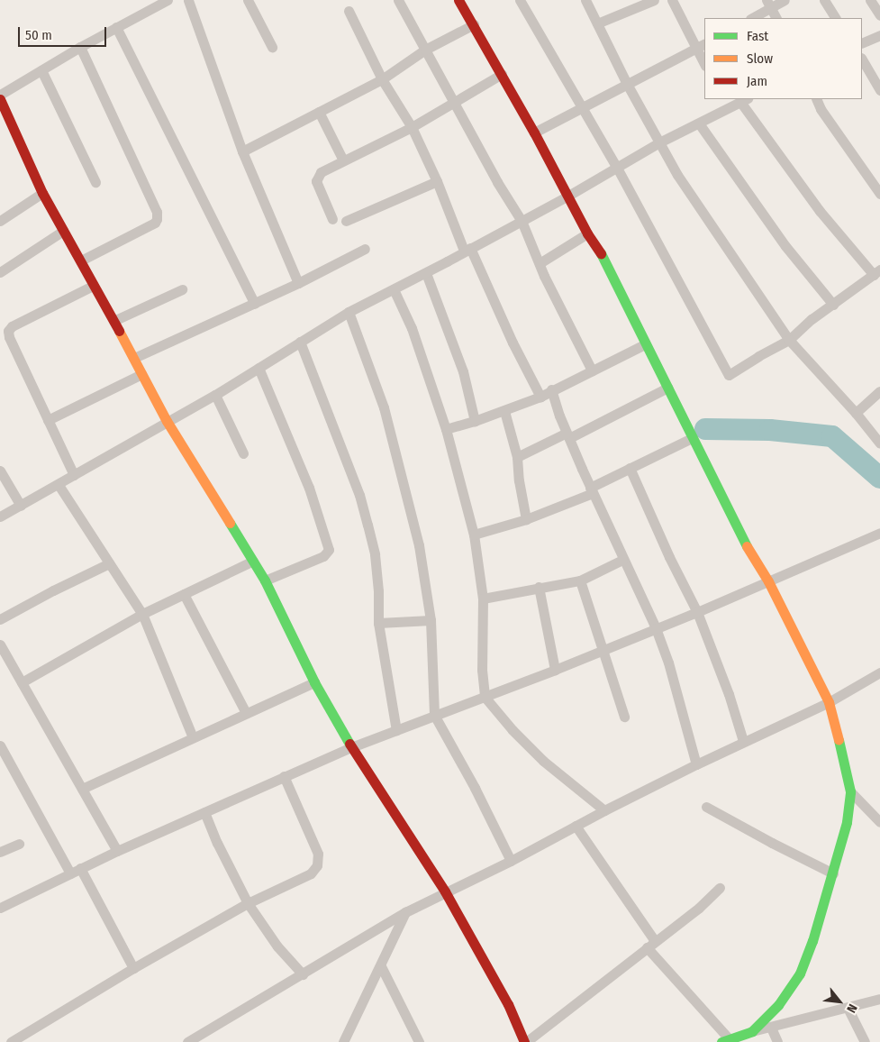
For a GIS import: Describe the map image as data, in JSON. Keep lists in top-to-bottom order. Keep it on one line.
{"legend":["Fast","Slow","Jam"],"scale_bar":"50 m","north":"bottom right"}
